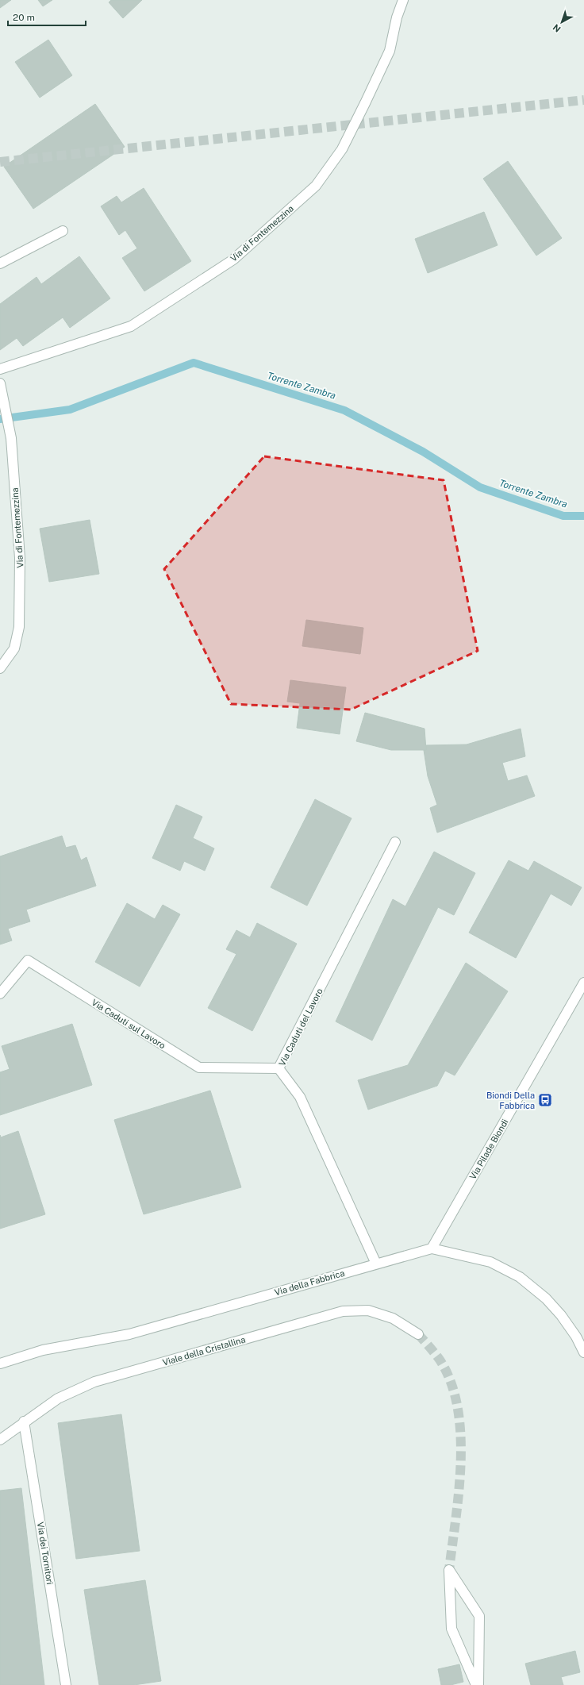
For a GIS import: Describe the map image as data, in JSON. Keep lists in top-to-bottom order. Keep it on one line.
{"streets":{"street":["Via di Fontemezzina","Via Caduti sul Lavoro","Via Caduti del Lavoro","Via Pilade Biondi","Via della Fabbrica","Viale della Cristallina","Via dei Tornitori"]},"crossings":[["Via Caduti sul Lavoro","Via Caduti del Lavoro"],["Via Caduti del Lavoro","Via della Fabbrica"],["Via Pilade Biondi","Via della Fabbrica"],["Viale della Cristallina","Via dei Tornitori"]],"water":["Torrente Zambra"],"places":{"bus stop":["Biondi Della Fabbrica"]},"scale_bar":"20 m","north":"bottom left"}
